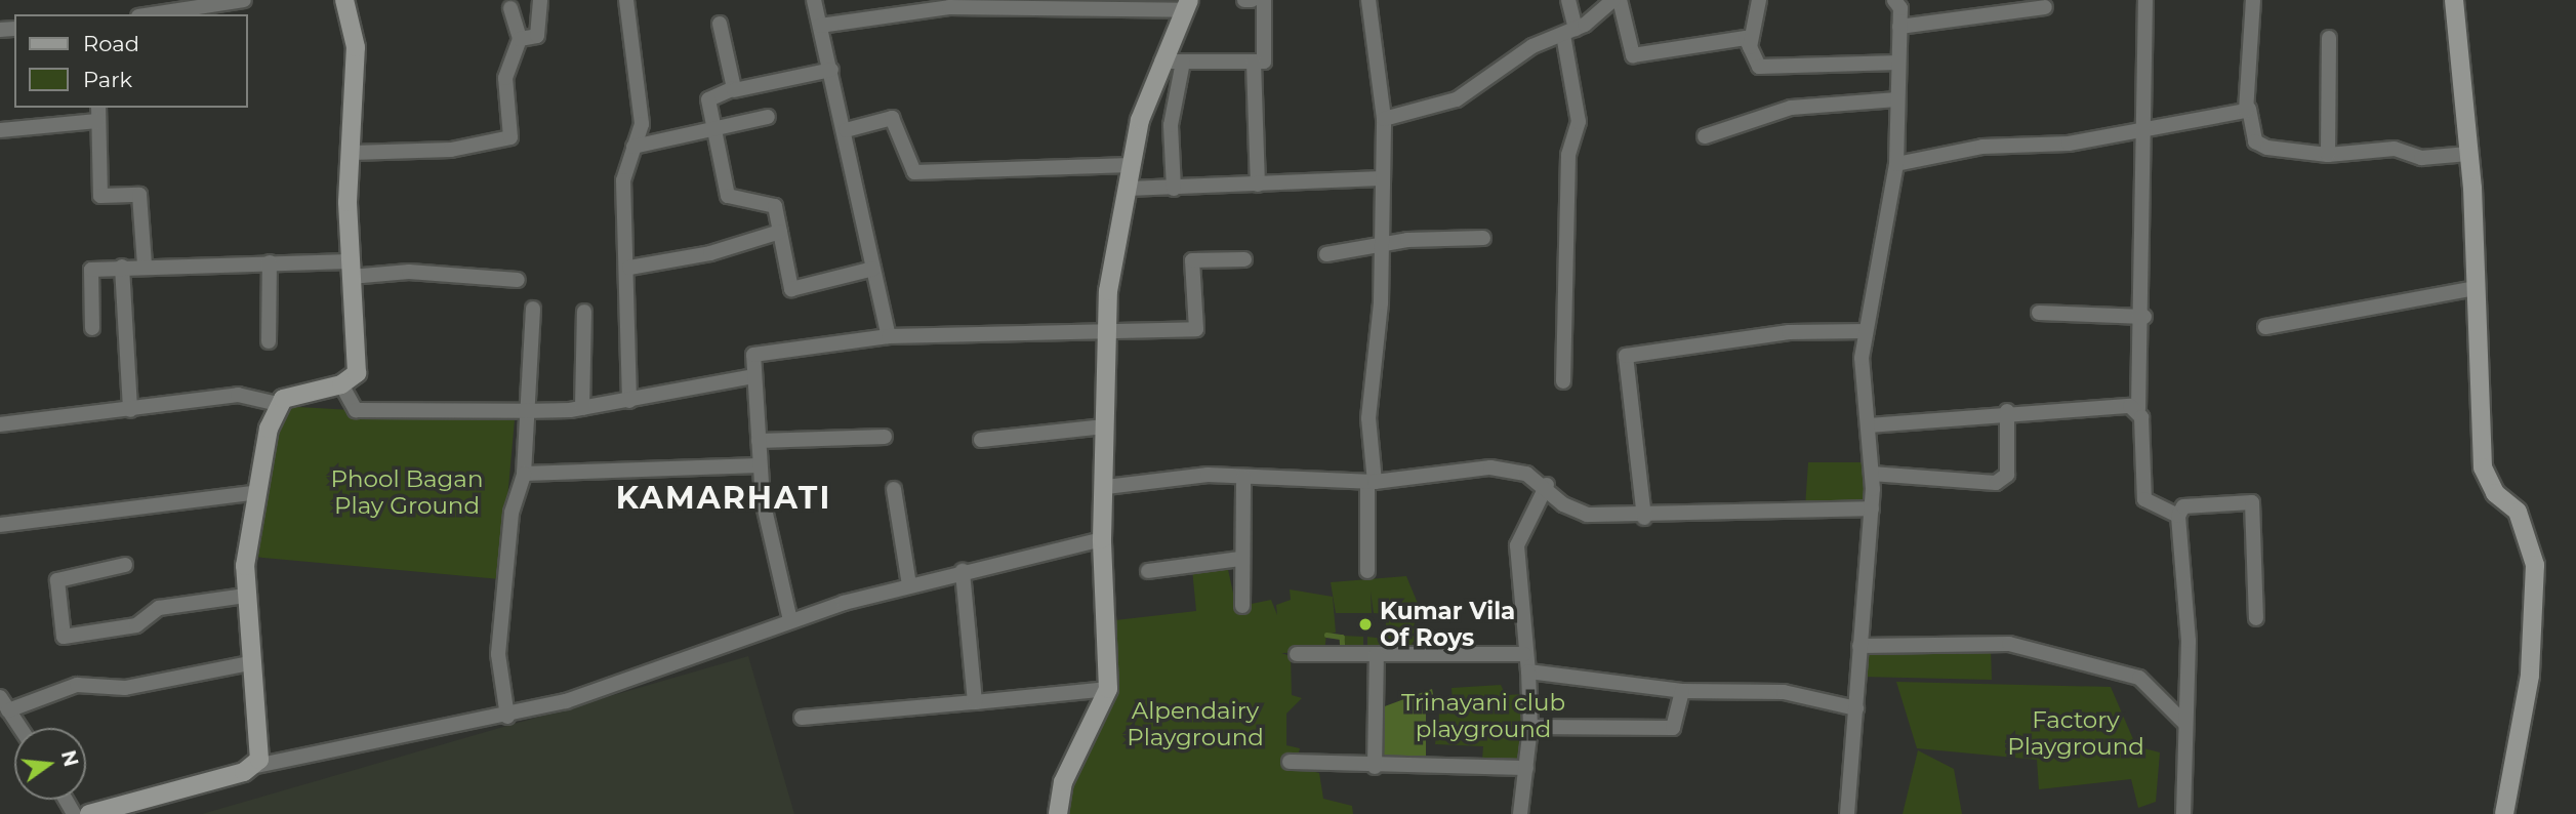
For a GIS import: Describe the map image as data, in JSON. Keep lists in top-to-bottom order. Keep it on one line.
{"districts":["KAMARHATI"],"parks":["Phool Bagan Play Ground","Trinayani club playground","Alpendairy Playground","Factory Playground"],"places":["Kumar Vila Of Roys"],"legend":["Road","Park"],"north":"right"}
